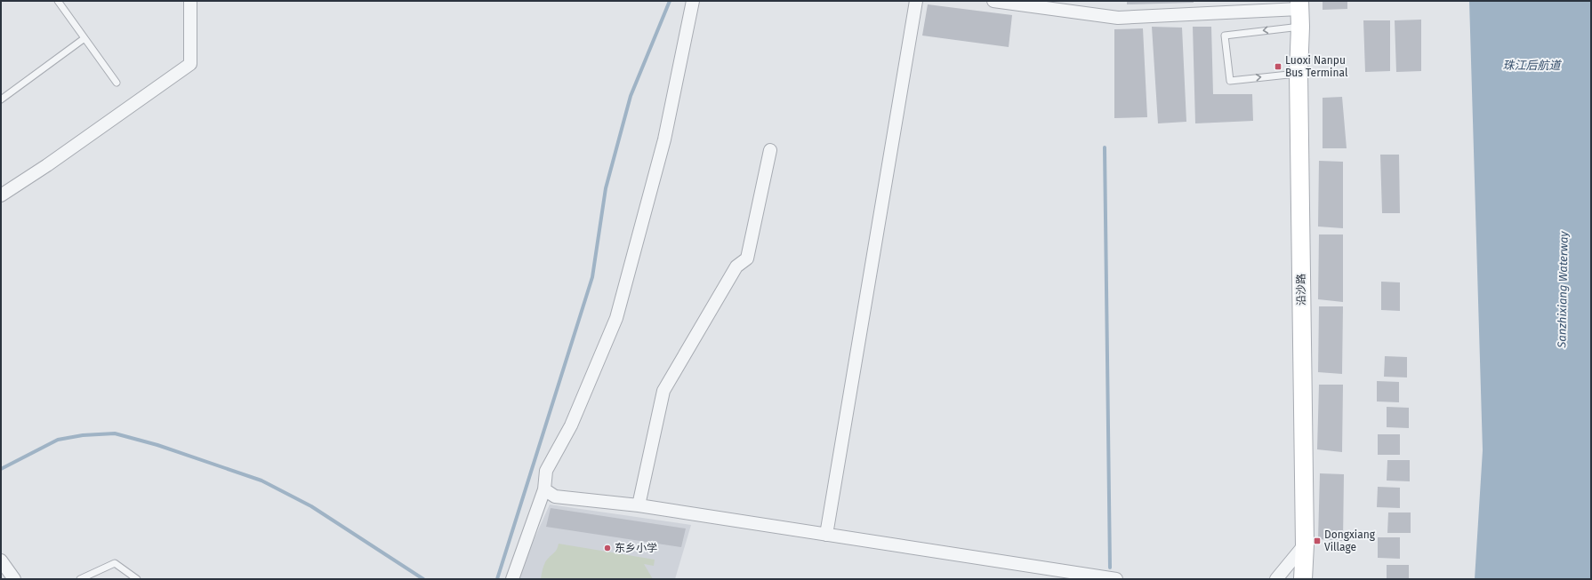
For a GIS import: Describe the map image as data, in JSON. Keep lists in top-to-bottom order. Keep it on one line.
{"streets":{"street":["沿沙路"]},"water":["珠江后航道","Sanzhixiang Waterway"],"places":{"transit":["Luoxi Nanpu Bus Terminal","Dongxiang Village"],"other":["东乡小学"]}}
